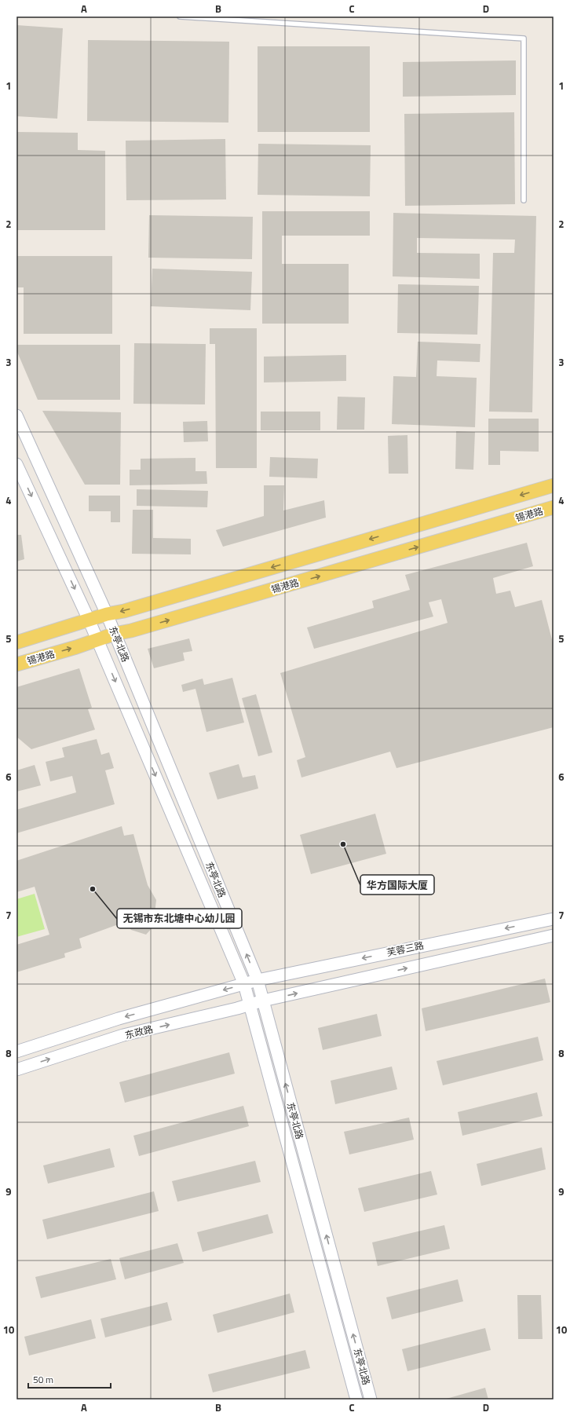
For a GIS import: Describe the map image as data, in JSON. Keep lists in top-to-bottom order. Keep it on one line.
{"streets":{"main road":["锡港路","东亭北路","芙蓉三路","东政路"]},"crossings":[["锡港路","东亭北路"],["东亭北路","芙蓉三路"],["东亭北路","东政路"],["芙蓉三路","东政路"]],"places":["华方国际大厦","无锡市东北塘中心幼儿园"],"scale_bar":"50 m","grid":{"columns":["A","B","C","D"],"rows":["1","2","3","4","5","6","7","8","9","10"]}}
